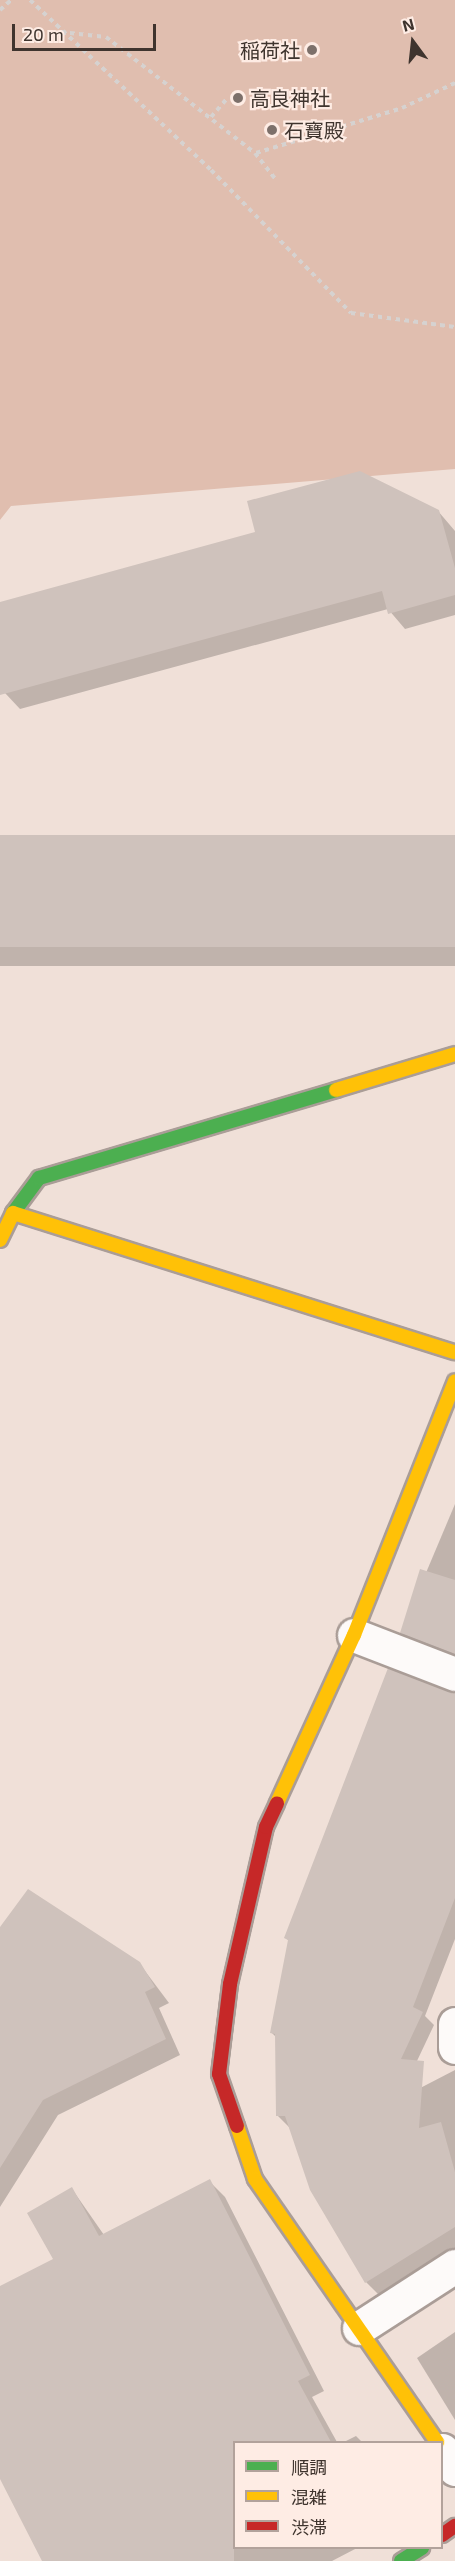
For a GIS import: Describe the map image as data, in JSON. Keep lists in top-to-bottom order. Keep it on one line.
{"places":["稲荷社","高良神社","石寶殿"],"legend":["順調","混雑","渋滞"],"scale_bar":"20 m","north":"top"}
